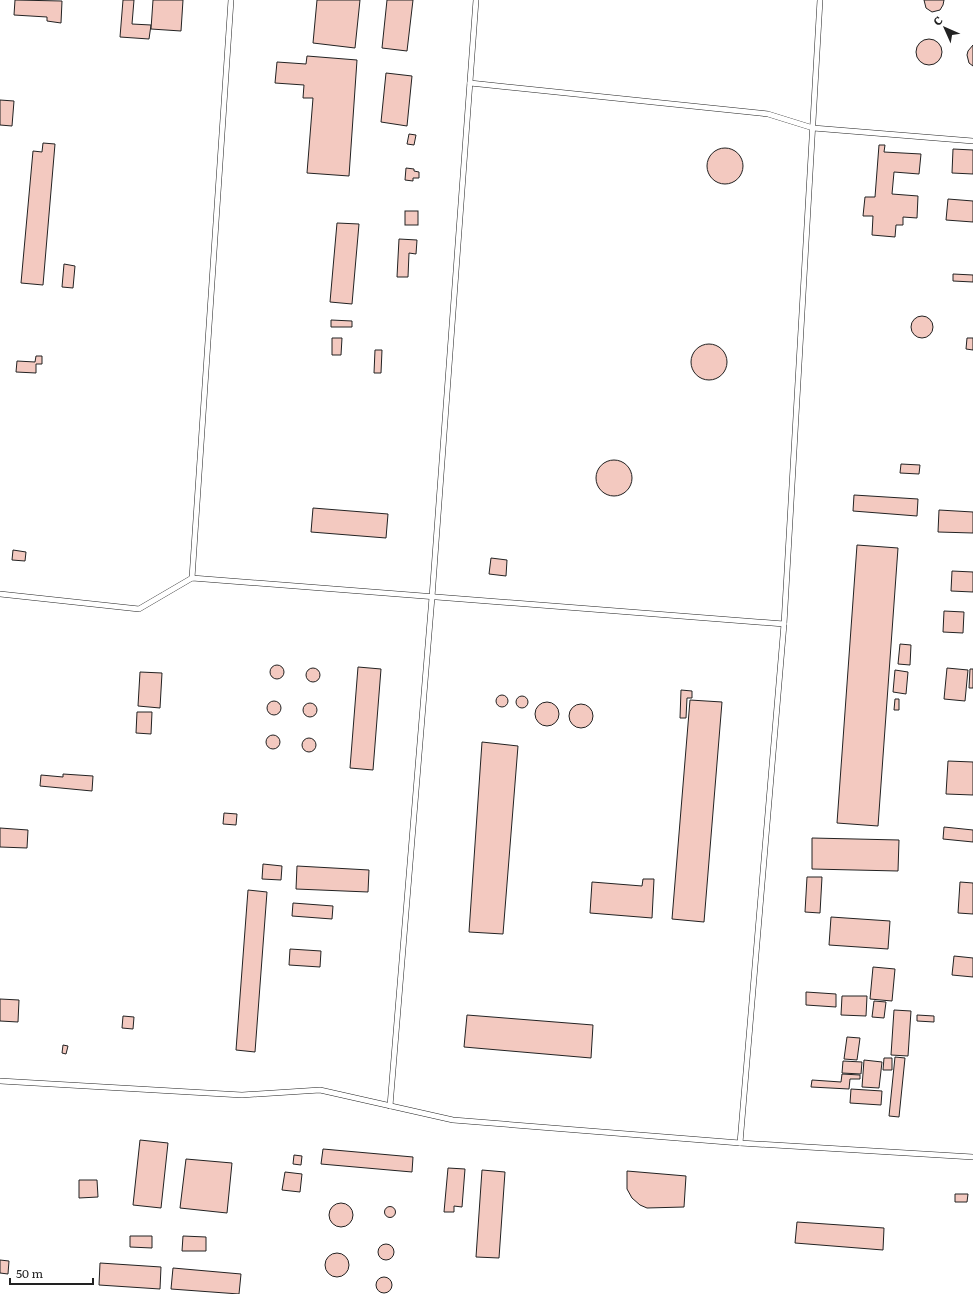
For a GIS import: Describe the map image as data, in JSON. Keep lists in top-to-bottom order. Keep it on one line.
{"scale_bar":"50 m","north":"top left"}
